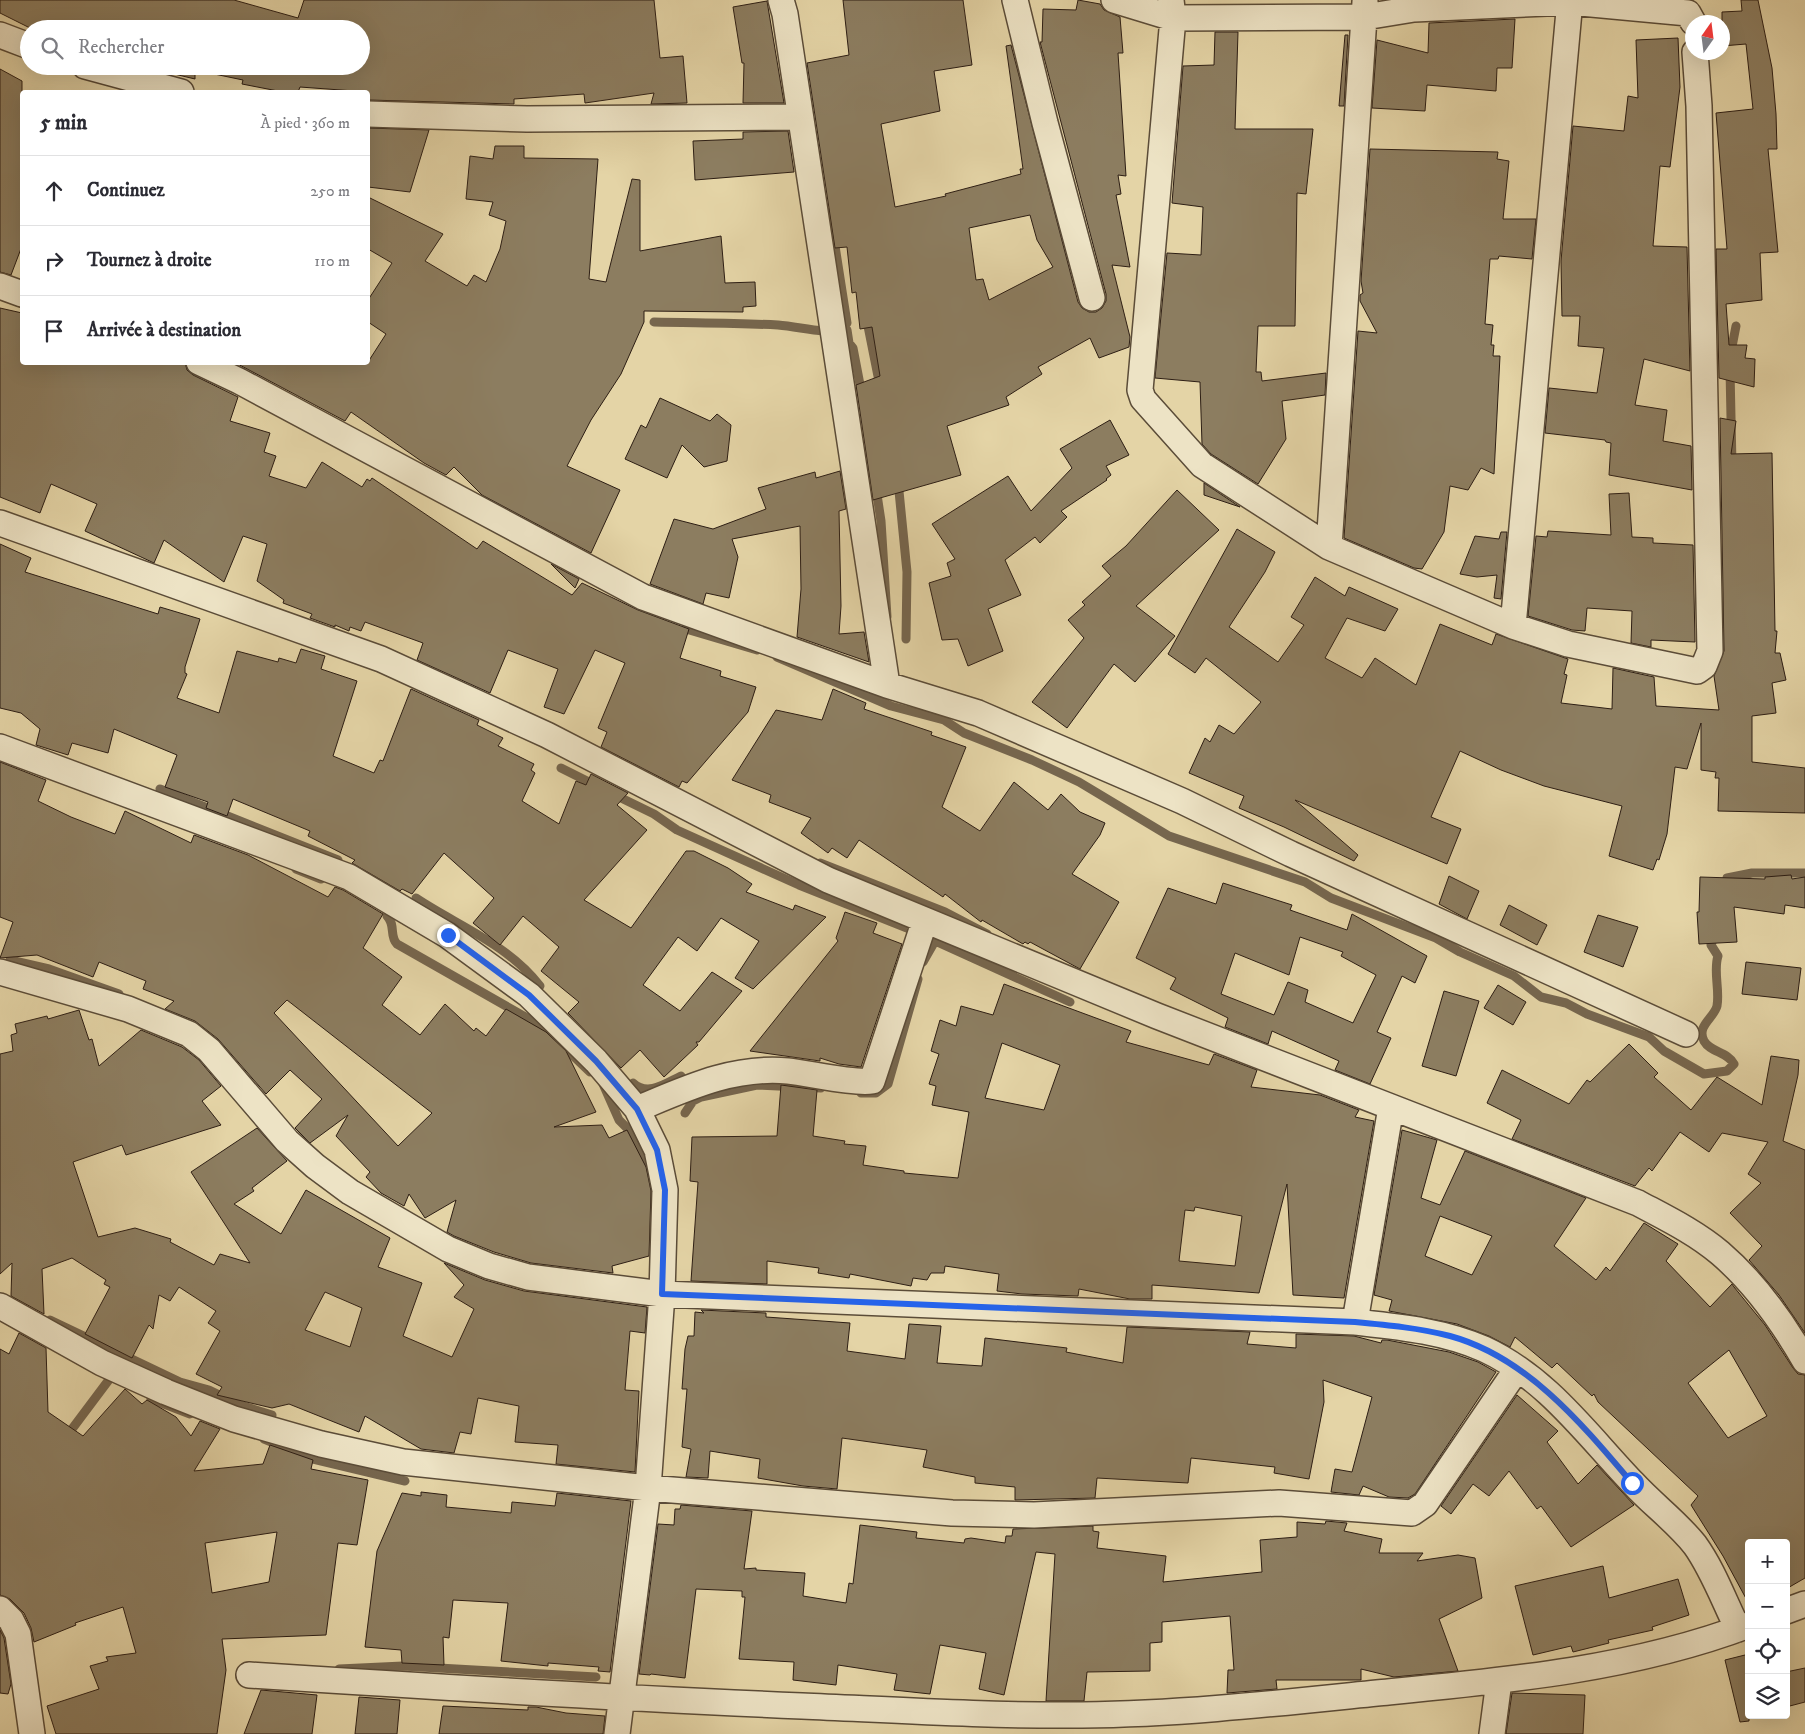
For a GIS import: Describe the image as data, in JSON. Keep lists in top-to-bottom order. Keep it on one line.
{"north":"top","page":{"search":"Rechercher","heading":["5 min","À pied · 360 m"],"list":[["Continuez","250 m"],["Tournez à droite","110 m"],"Arrivée à destination"],"map_buttons":["+","−"]}}
